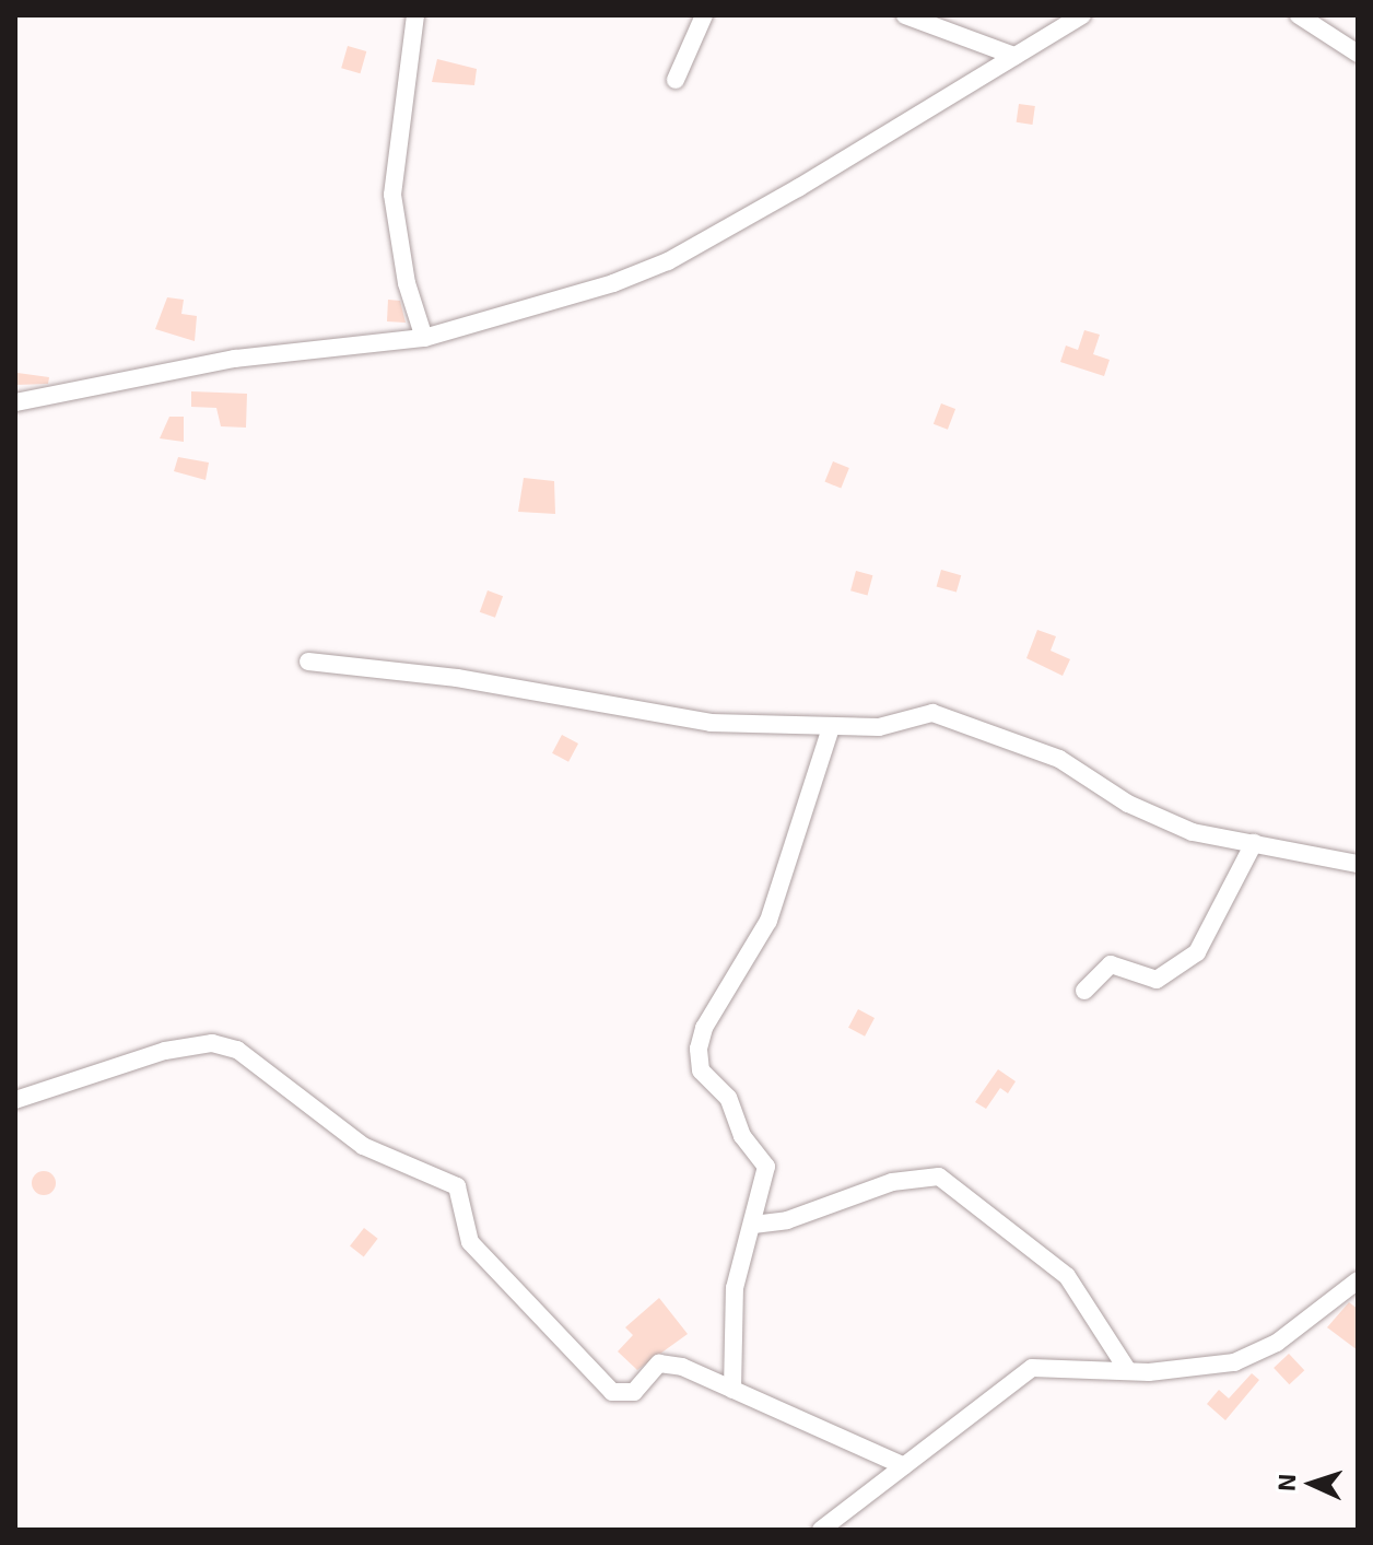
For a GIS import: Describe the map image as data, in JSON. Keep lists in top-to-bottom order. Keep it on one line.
{"north":"left"}
